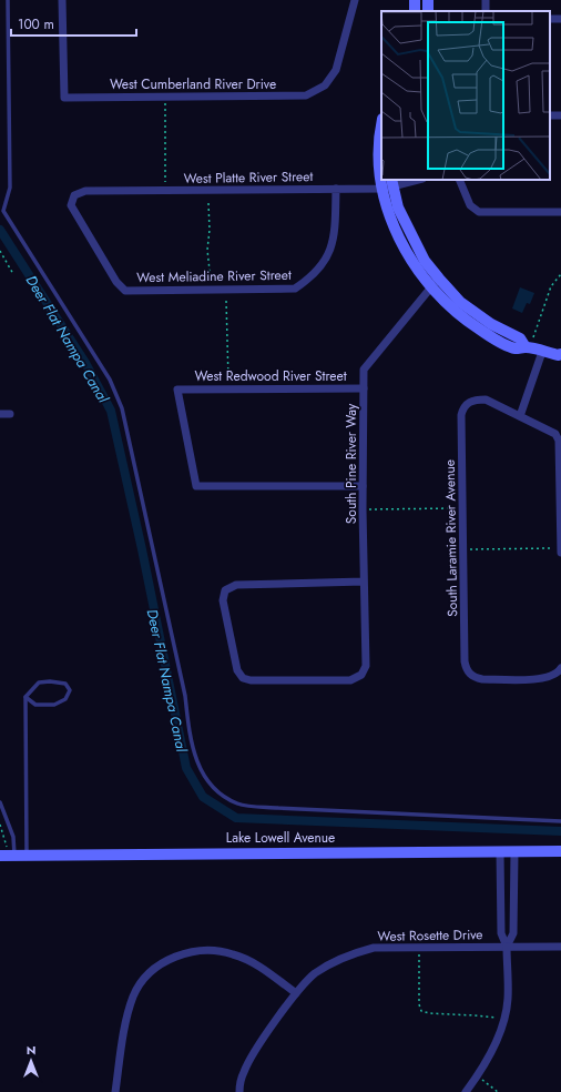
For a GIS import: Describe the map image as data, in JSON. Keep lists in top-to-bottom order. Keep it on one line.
{"streets":{"street":["West Cumberland River Drive","West Platte River Street","West Meliadine River Street","West Redwood River Street","South Pine River Way","South Laramie River Avenue","Lake Lowell Avenue","West Rosette Drive"]},"crossings":[["West Platte River Street","West Meliadine River Street"],["West Redwood River Street","South Pine River Way"]],"water":["Deer Flat Nampa Canal"],"scale_bar":"100 m","north":"top"}
